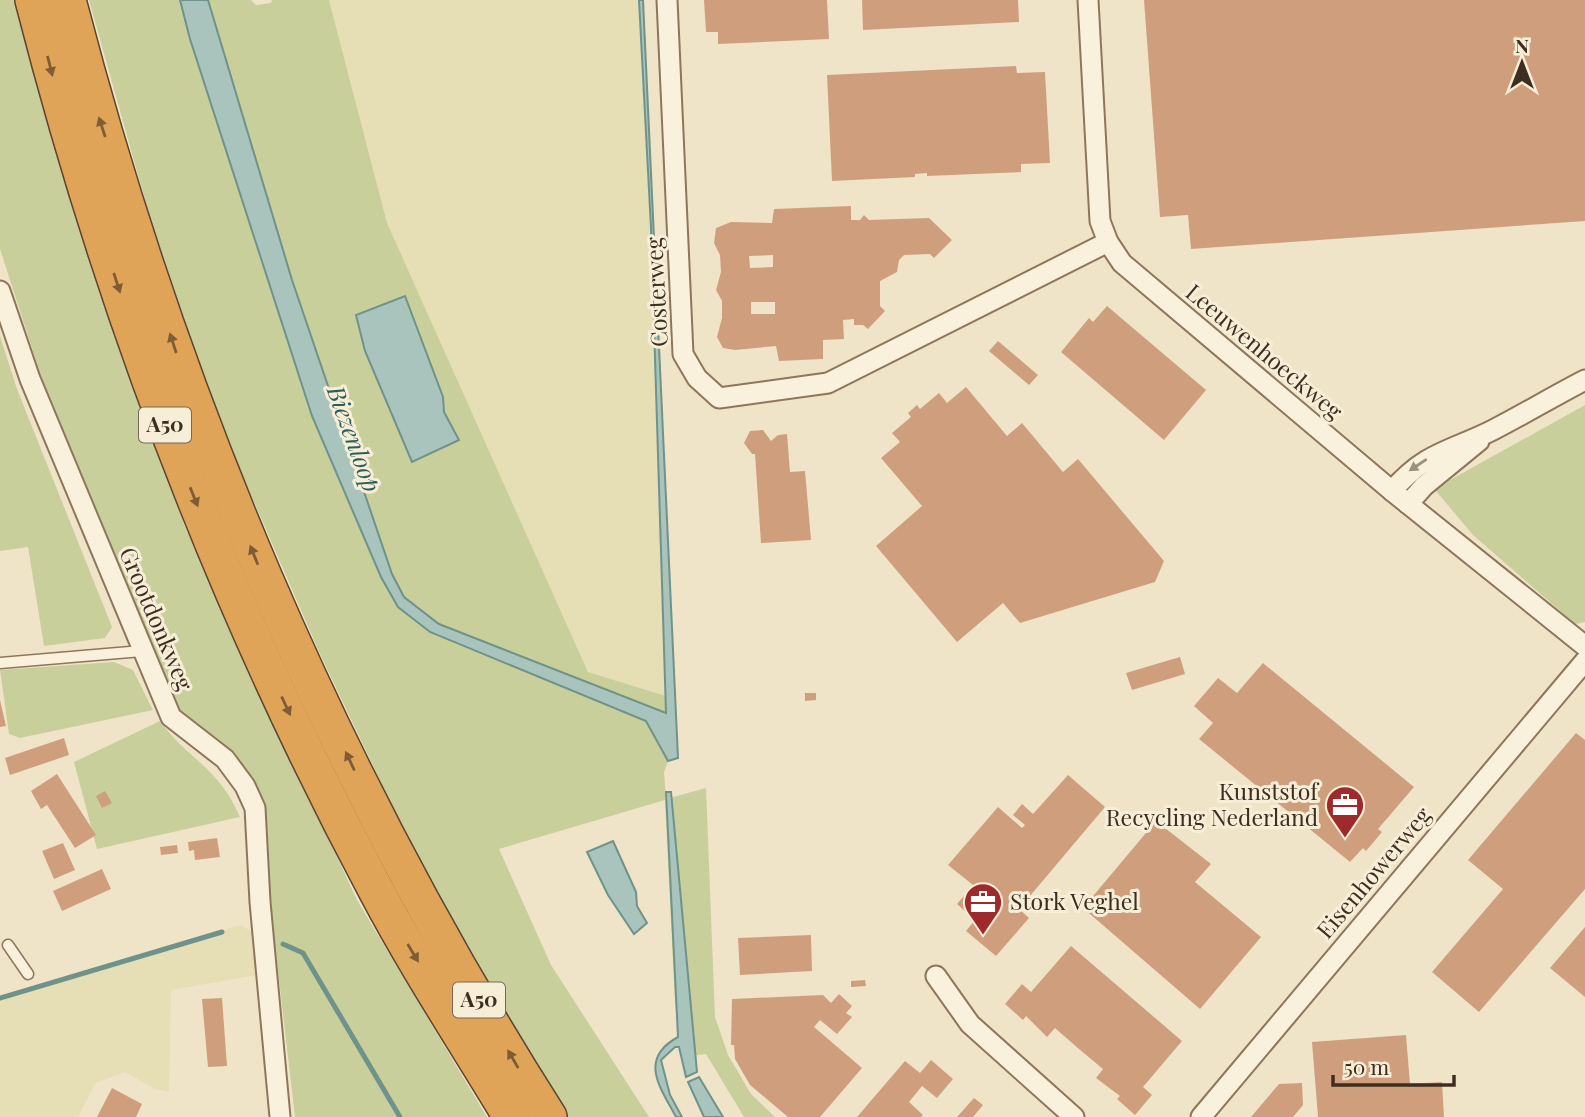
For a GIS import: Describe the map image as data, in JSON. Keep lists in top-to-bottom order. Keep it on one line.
{"streets":{"highway":["A50"],"street":["Costerweg","Leeuwenhoeckweg","Grootdonkweg","Eisenhowerweg"]},"crossings":[["Costerweg","Leeuwenhoeckweg"]],"water":["Biezenloop"],"places":{"office":["Kunststof Recycling Nederland","Stork Veghel"]},"scale_bar":"50 m","north":"top"}
